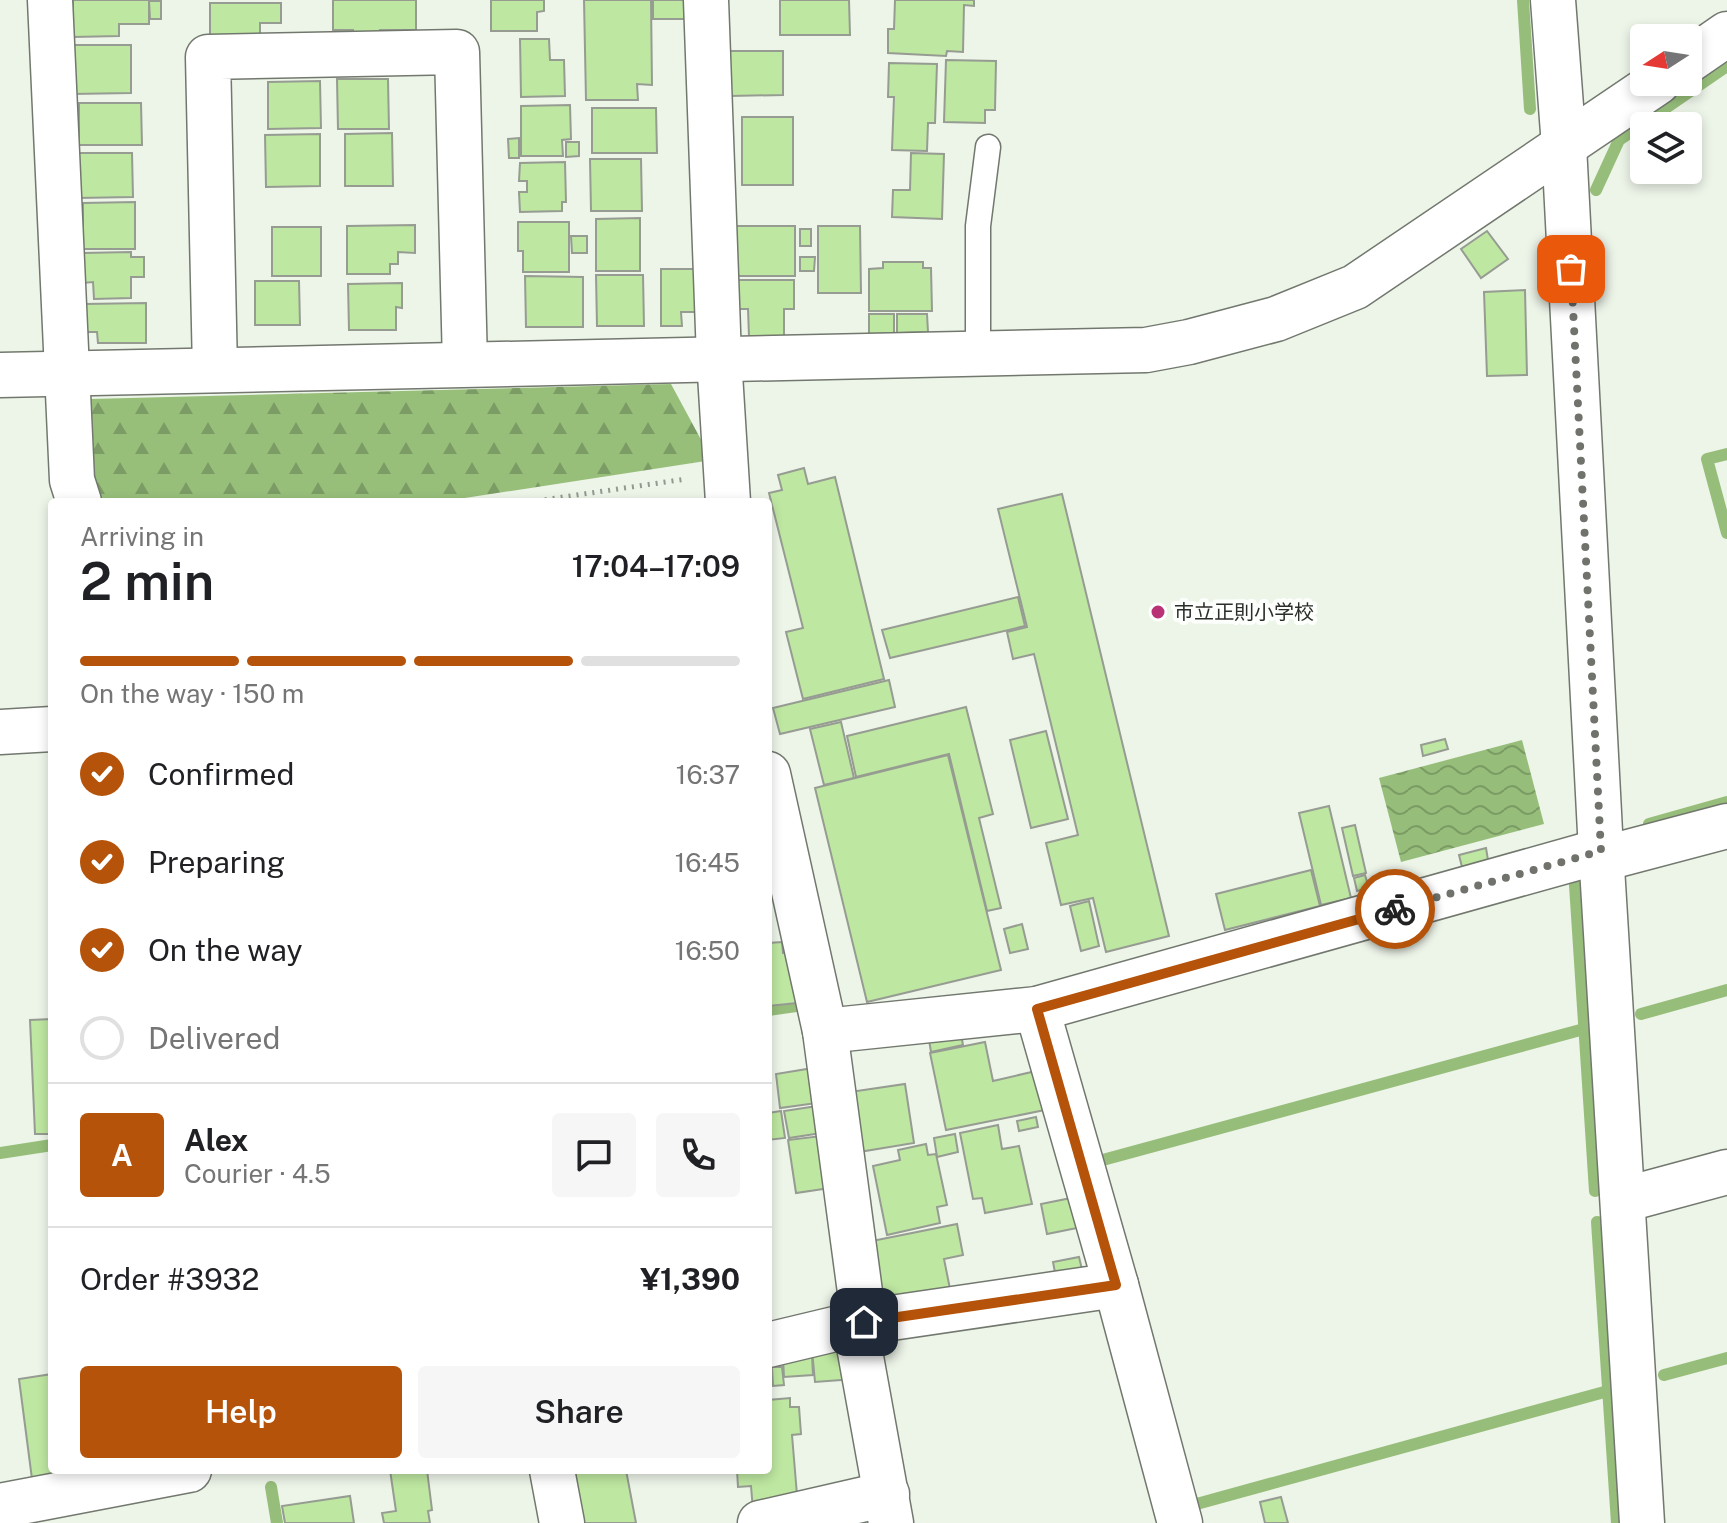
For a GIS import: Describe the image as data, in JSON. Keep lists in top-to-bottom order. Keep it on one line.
{"places":["市立正則小学校"],"north":"left","page":{"heading":["2 min","Arriving in","17:04–17:09"],"panel":["Alex","Courier · 4.5","Order #3932","¥1,390"],"bar":"On the way · 150 m","list":[["Confirmed","16:37"],["Preparing","16:45"],["On the way","16:50"],"Delivered"],"round":"A","buttons":["Help","Share"]}}
